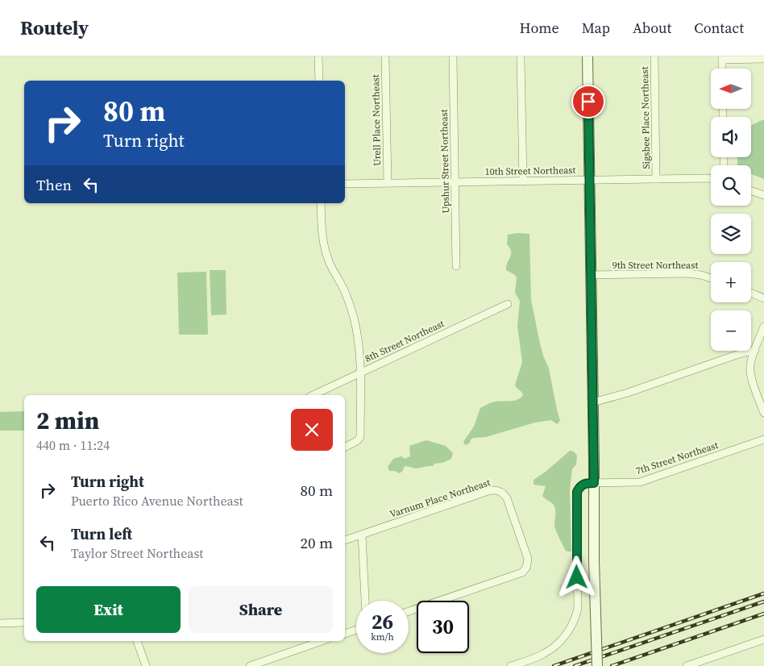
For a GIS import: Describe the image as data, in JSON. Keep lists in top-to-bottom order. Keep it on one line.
{"streets":{"street":["Sigsbee Place Northeast","Urell Place Northeast","Upshur Street Northeast","10th Street Northeast","9th Street Northeast","8th Street Northeast","7th Street Northeast","Varnum Place Northeast"]},"crossings":[["Sigsbee Place Northeast","10th Street Northeast"],["Urell Place Northeast","10th Street Northeast"],["Upshur Street Northeast","10th Street Northeast"]],"north":"left","page":{"header":"Routely","nav":["Home","Map","About","Contact"],"map_buttons":["+","−"],"turn":["80 m","Turn right"],"then":"Then","heading":["2 min","440 m · 11:24"],"list":[{"name":"Turn right","note":"Puerto Rico Avenue Northeast","value":"80 m"},{"name":"Turn left","note":"Taylor Street Northeast","value":"20 m"}],"buttons":["Exit","Share"],"speed":"26 km/h","limit":"30"}}
